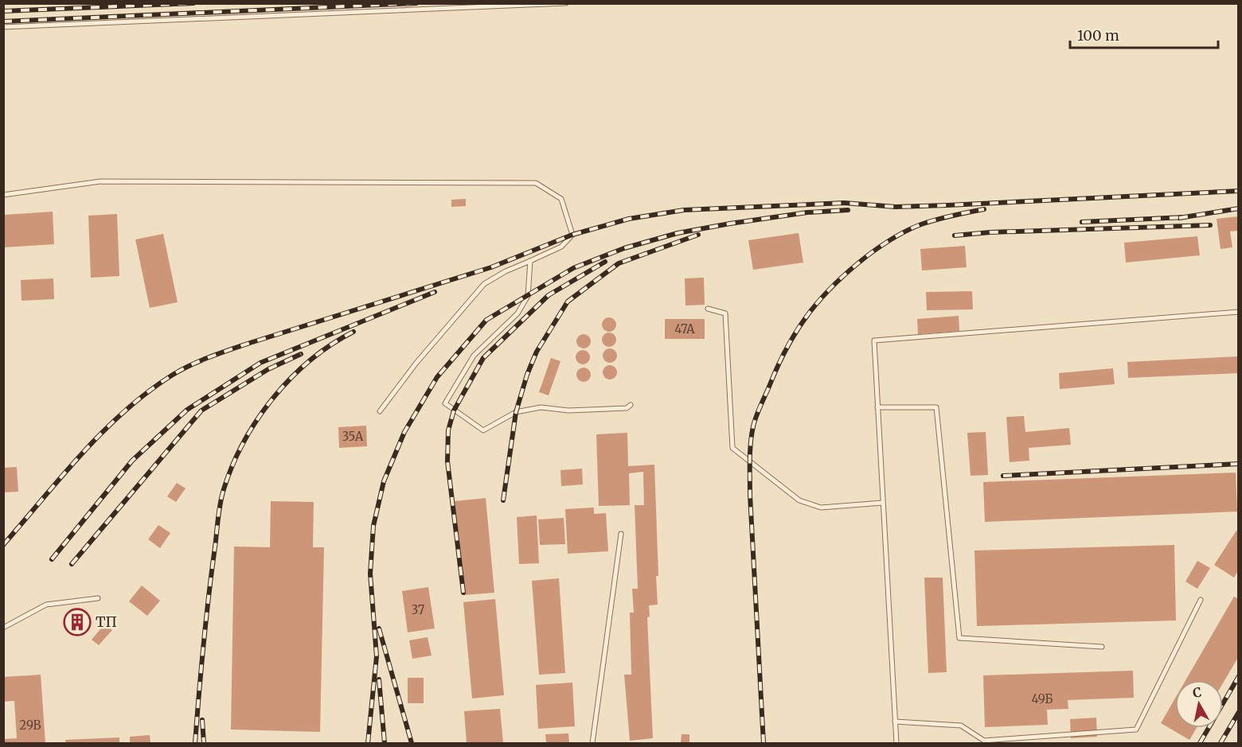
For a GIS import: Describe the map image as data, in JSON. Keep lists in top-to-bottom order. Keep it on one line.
{"places":{"building":["ТП"]},"house_numbers":["47А","35А","37","49Б","29В"],"scale_bar":"100 m","north":"top"}
